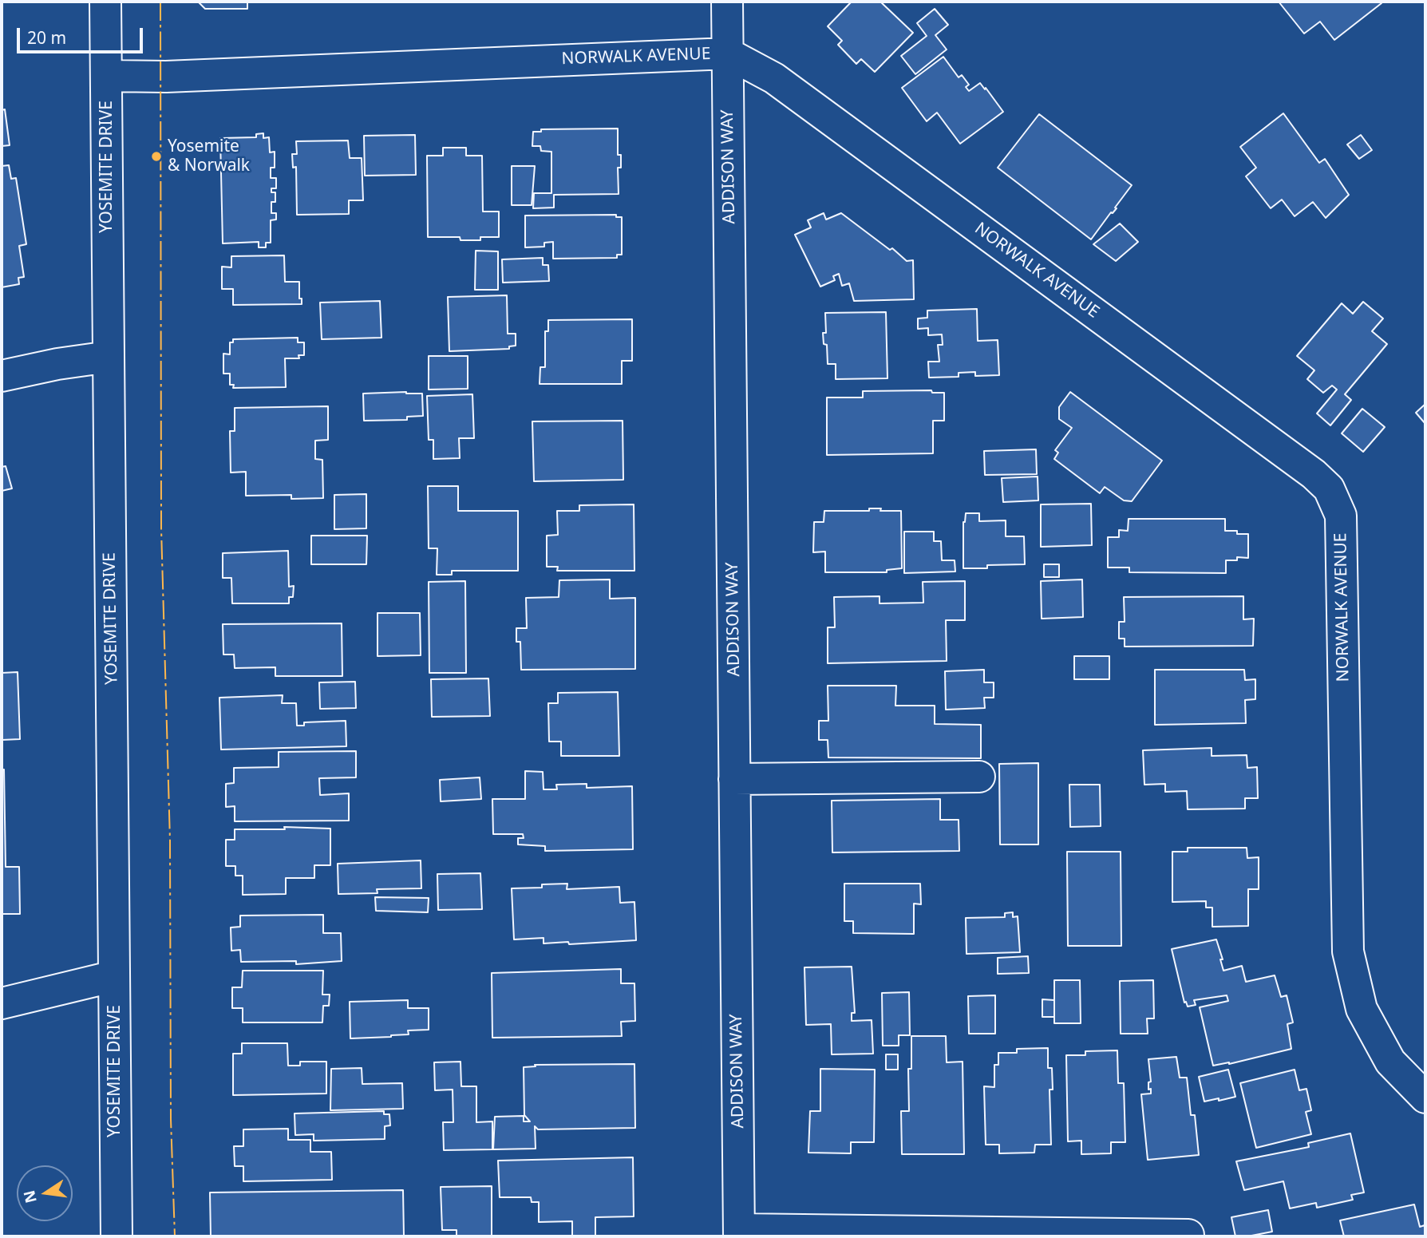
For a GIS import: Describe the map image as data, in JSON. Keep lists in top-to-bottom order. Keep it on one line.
{"streets":{"street":["NORWALK AVENUE","YOSEMITE DRIVE","ADDISON WAY"]},"crossings":[["NORWALK AVENUE","YOSEMITE DRIVE"],["NORWALK AVENUE","ADDISON WAY"]],"places":["Yosemite & Norwalk"],"scale_bar":"20 m","north":"left"}
